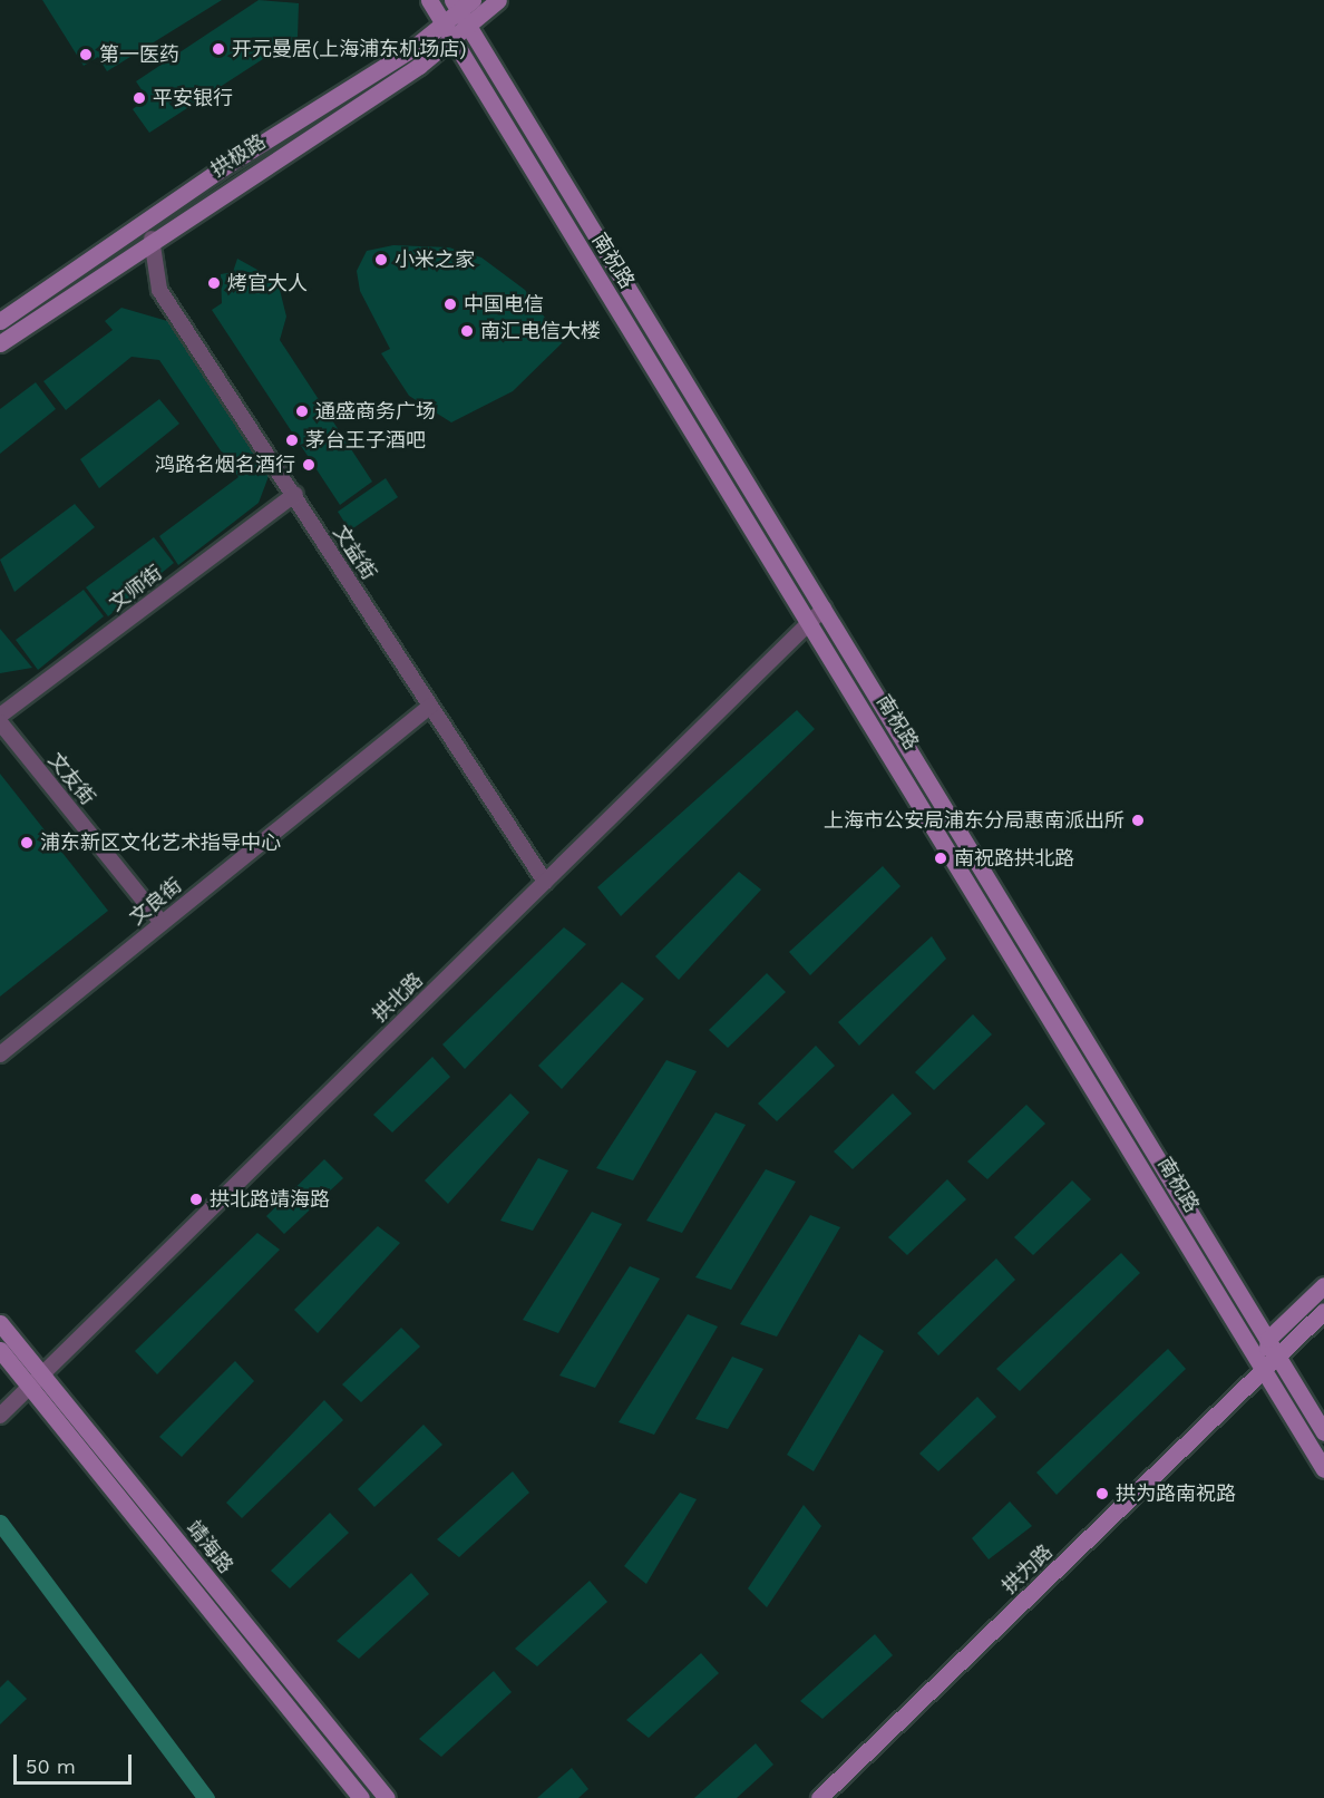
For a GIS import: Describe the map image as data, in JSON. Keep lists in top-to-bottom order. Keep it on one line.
{"streets":{"main road":["拱极路","南祝路","靖海路","拱为路"],"street":["文益街","文师街","文友街","文良街","拱北路"]},"crossings":[["拱极路","南祝路"],["拱极路","文益街"],["南祝路","拱北路"],["南祝路","拱为路"],["文益街","文师街"],["文益街","文良街"],["文益街","拱北路"],["文友街","文良街"],["拱北路","靖海路"]],"places":["开元曼居(上海浦东机场店)","第一医药","平安银行","小米之家","烤官大人","中国电信","南汇电信大楼","通盛商务广场","茅台王子酒吧","鸿路名烟名酒行","上海市公安局浦东分局惠南派出所","浦东新区文化艺术指导中心","南祝路拱北路","拱北路靖海路","拱为路南祝路"],"scale_bar":"50 m"}
